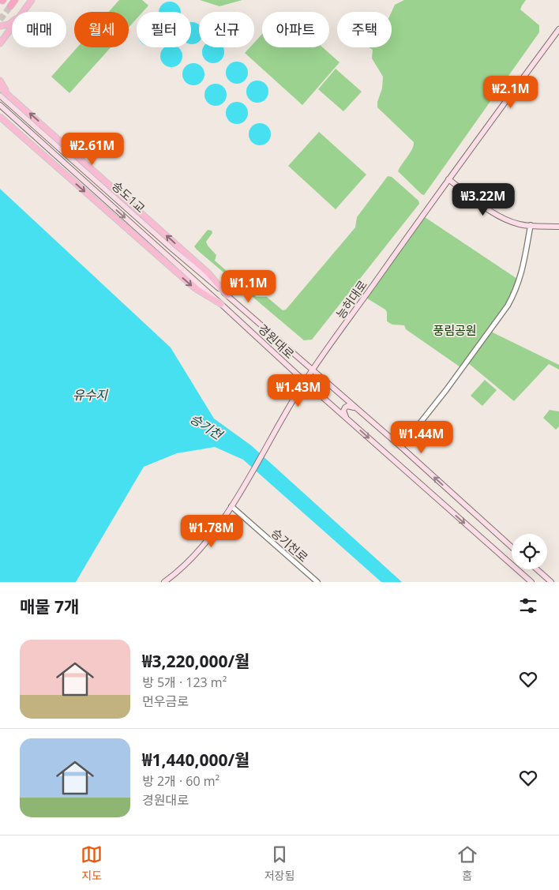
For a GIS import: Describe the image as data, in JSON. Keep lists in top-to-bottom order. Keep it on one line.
{"streets":{"main road":["송도1교","능허대로","경원대로"],"street":["승기천로"]},"crossings":[["송도1교","경원대로"],["능허대로","경원대로"],["능허대로","승기천로"]],"water":["유수지","승기천"],"parks":["풍림공원"],"page":{"chip":["매매","월세","필터","신규","아파트","주택"],"price":["₩2.1M","₩2.61M","₩3.22M","₩1.1M","₩1.43M","₩1.44M","₩1.78M"],"heading":"매물 7개","list":[{"name":"₩3,220,000/월","note":"방 5개 · 123 m² · 먼우금로"},{"name":"₩1,440,000/월","note":"방 2개 · 60 m² · 경원대로"}],"tabs":["지도","저장됨","홈"]}}
